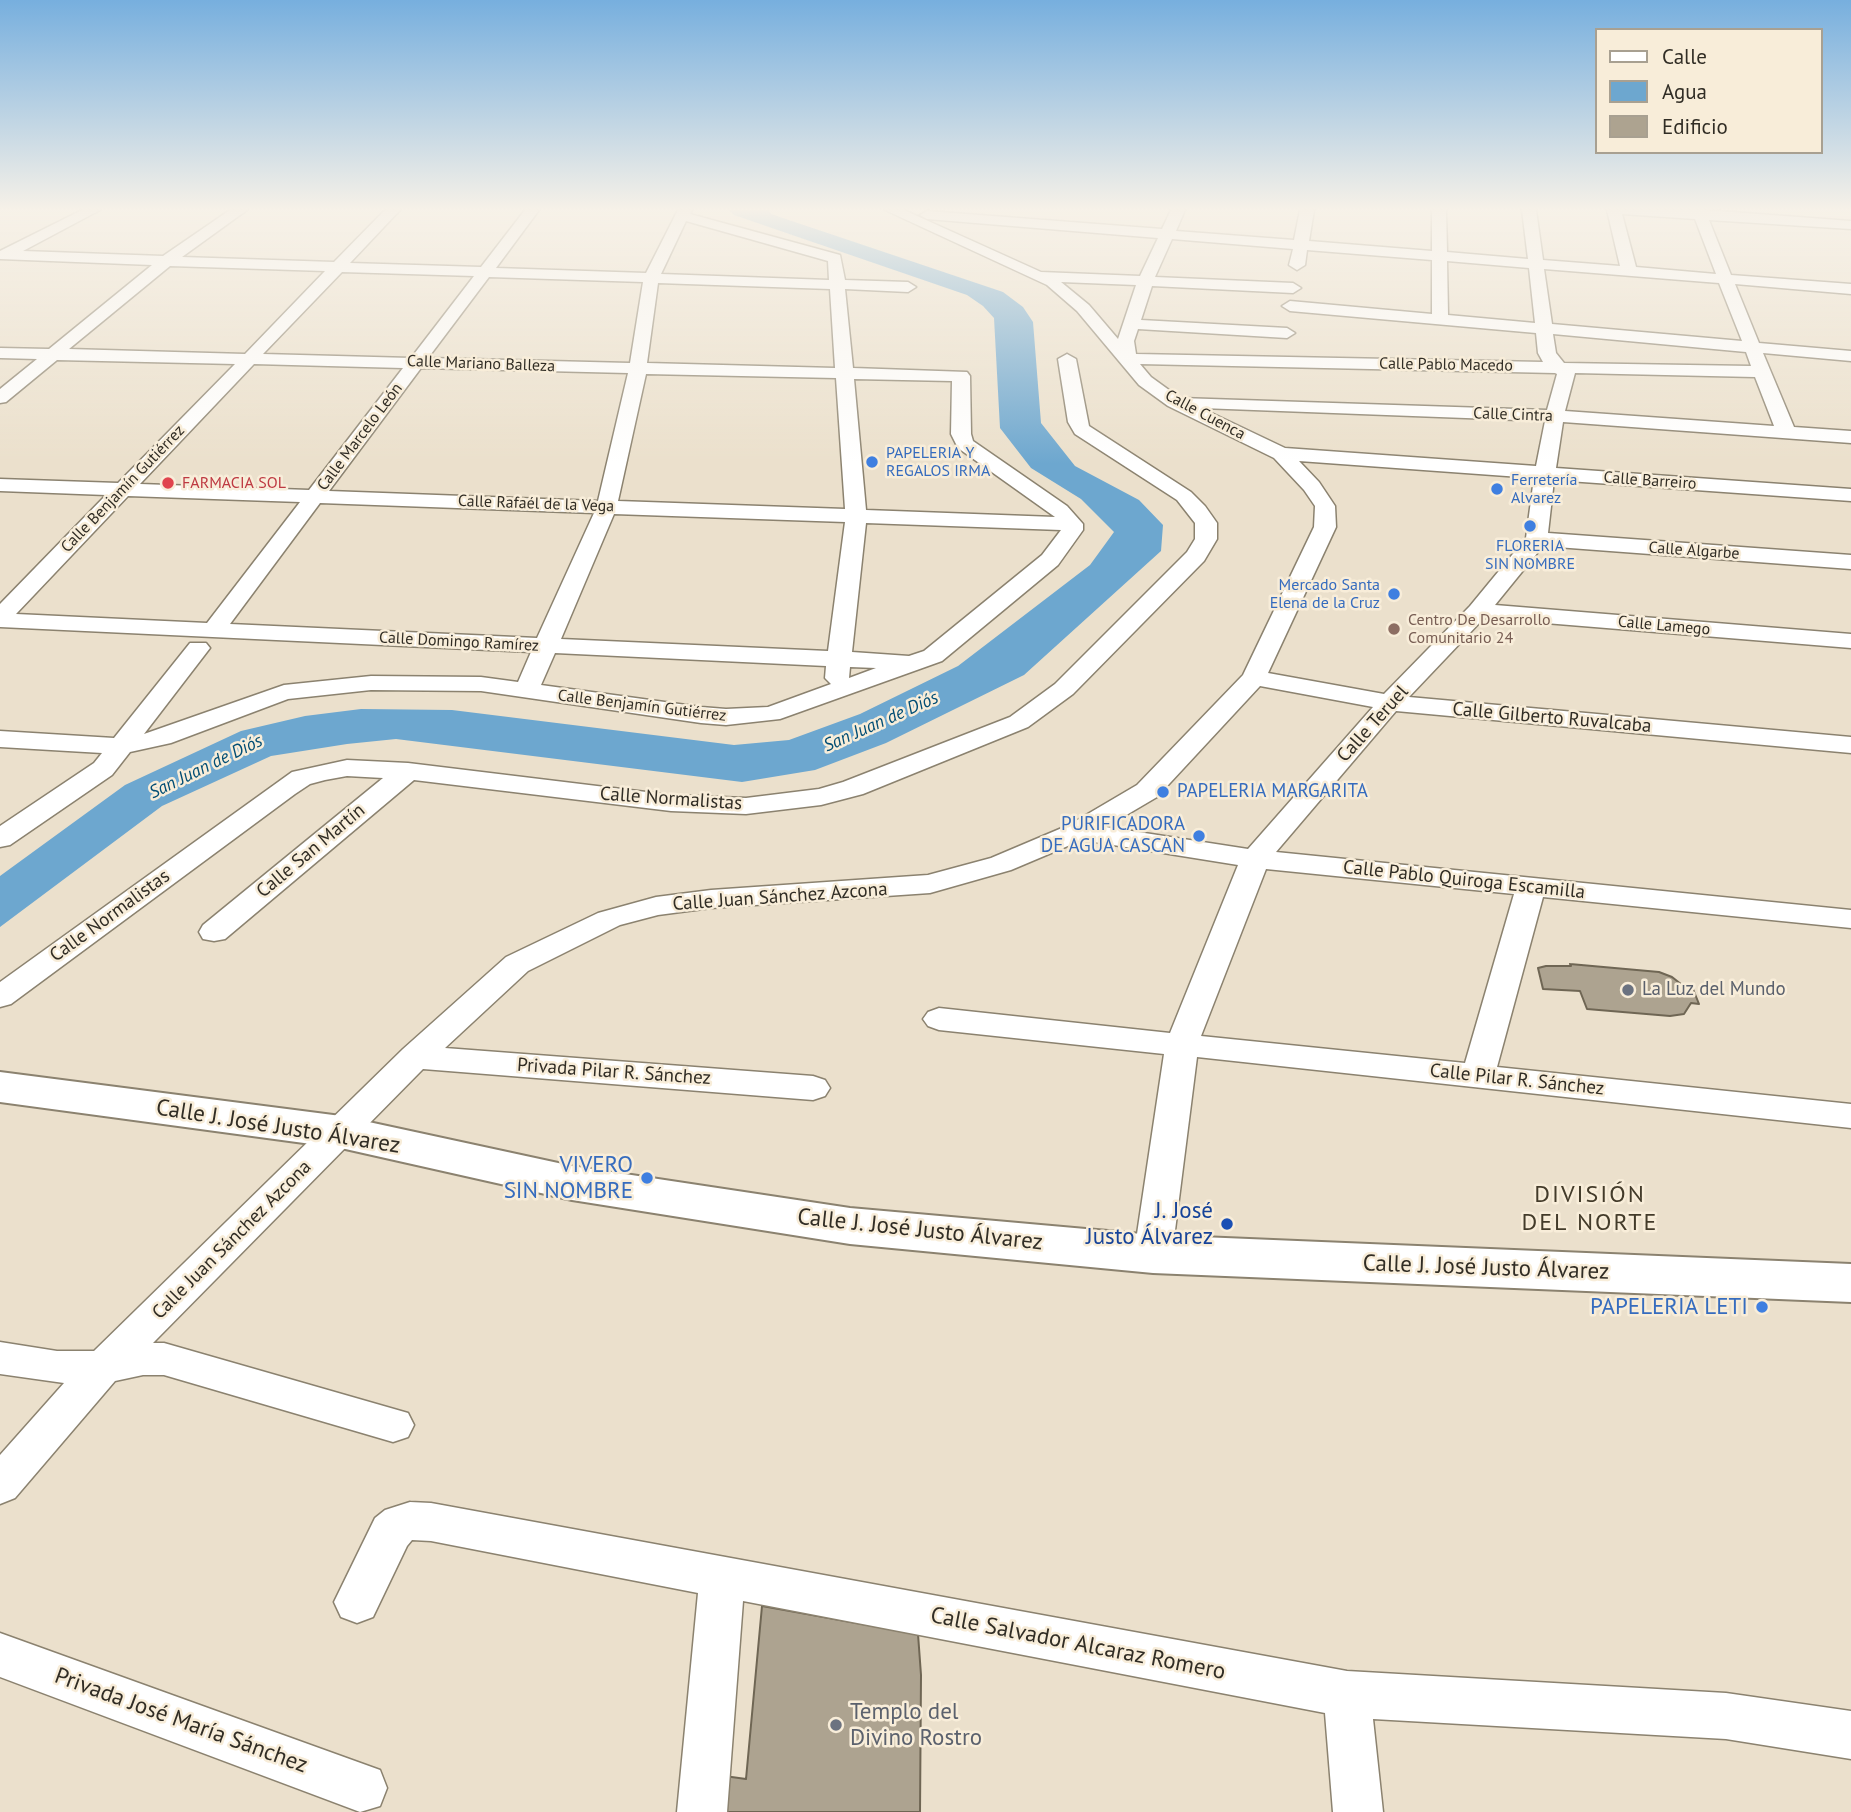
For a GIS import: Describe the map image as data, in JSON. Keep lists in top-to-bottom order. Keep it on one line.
{"streets":{"street":["Calle Mariano Balleza","Calle Pablo Macedo","Calle Cuenca","Calle Cintra","Calle Marcelo León","Calle Barreiro","Calle Benjamín Gutiérrez","Calle Rafaél de la Vega","Calle Algarbe","Calle Lamego","Calle Domingo Ramírez","Calle Gilberto Ruvalcaba","Calle Teruel","Calle Normalistas","Calle San Martín","Calle Pablo Quiroga Escamilla","Calle Juan Sánchez Azcona","Privada Pilar R. Sánchez","Calle Pilar R. Sánchez","Calle J. José Justo Álvarez","Calle Salvador Alcaraz Romero","Privada José María Sánchez"]},"crossings":[["Calle Mariano Balleza","Calle Marcelo León"],["Calle Mariano Balleza","Calle Benjamín Gutiérrez"],["Calle Mariano Balleza","Calle Rafaél de la Vega"],["Calle Pablo Macedo","Calle Cuenca"],["Calle Cuenca","Calle Cintra"],["Calle Cuenca","Calle Barreiro"],["Calle Cuenca","Calle Juan Sánchez Azcona"],["Calle Marcelo León","Calle Benjamín Gutiérrez"],["Calle Marcelo León","Calle Rafaél de la Vega"],["Calle Marcelo León","Calle Domingo Ramírez"],["Calle Barreiro","Calle Juan Sánchez Azcona"],["Calle Benjamín Gutiérrez","Calle Rafaél de la Vega"],["Calle Benjamín Gutiérrez","Calle Domingo Ramírez"],["Calle Algarbe","Calle Teruel"],["Calle Lamego","Calle Teruel"],["Calle Gilberto Ruvalcaba","Calle Teruel"],["Calle Gilberto Ruvalcaba","Calle Juan Sánchez Azcona"],["Calle Teruel","Calle Pablo Quiroga Escamilla"],["Calle Teruel","Calle Pilar R. Sánchez"],["Calle Teruel","Calle J. José Justo Álvarez"],["Calle Normalistas","Calle San Martín"],["Calle Pablo Quiroga Escamilla","Calle Juan Sánchez Azcona"],["Calle Juan Sánchez Azcona","Privada Pilar R. Sánchez"],["Calle Juan Sánchez Azcona","Calle J. José Justo Álvarez"]],"districts":["DIVISIÓN DEL NORTE"],"water":["San Juan de Diós"],"places":["PAPELERIA Y REGALOS IRMA","FARMACIA SOL","Ferretería Alvarez","FLORERIA SIN NOMBRE","Mercado Santa Elena de la Cruz","Centro De Desarrollo Comunitario 24","PAPELERIA MARGARITA","PURIFICADORA DE AGUA CASCAN","La Luz del Mundo","VIVERO SIN NOMBRE","J. José Justo Álvarez","PAPELERIA LETI","Templo del Divino Rostro"],"legend":["Calle","Agua","Edificio"]}
